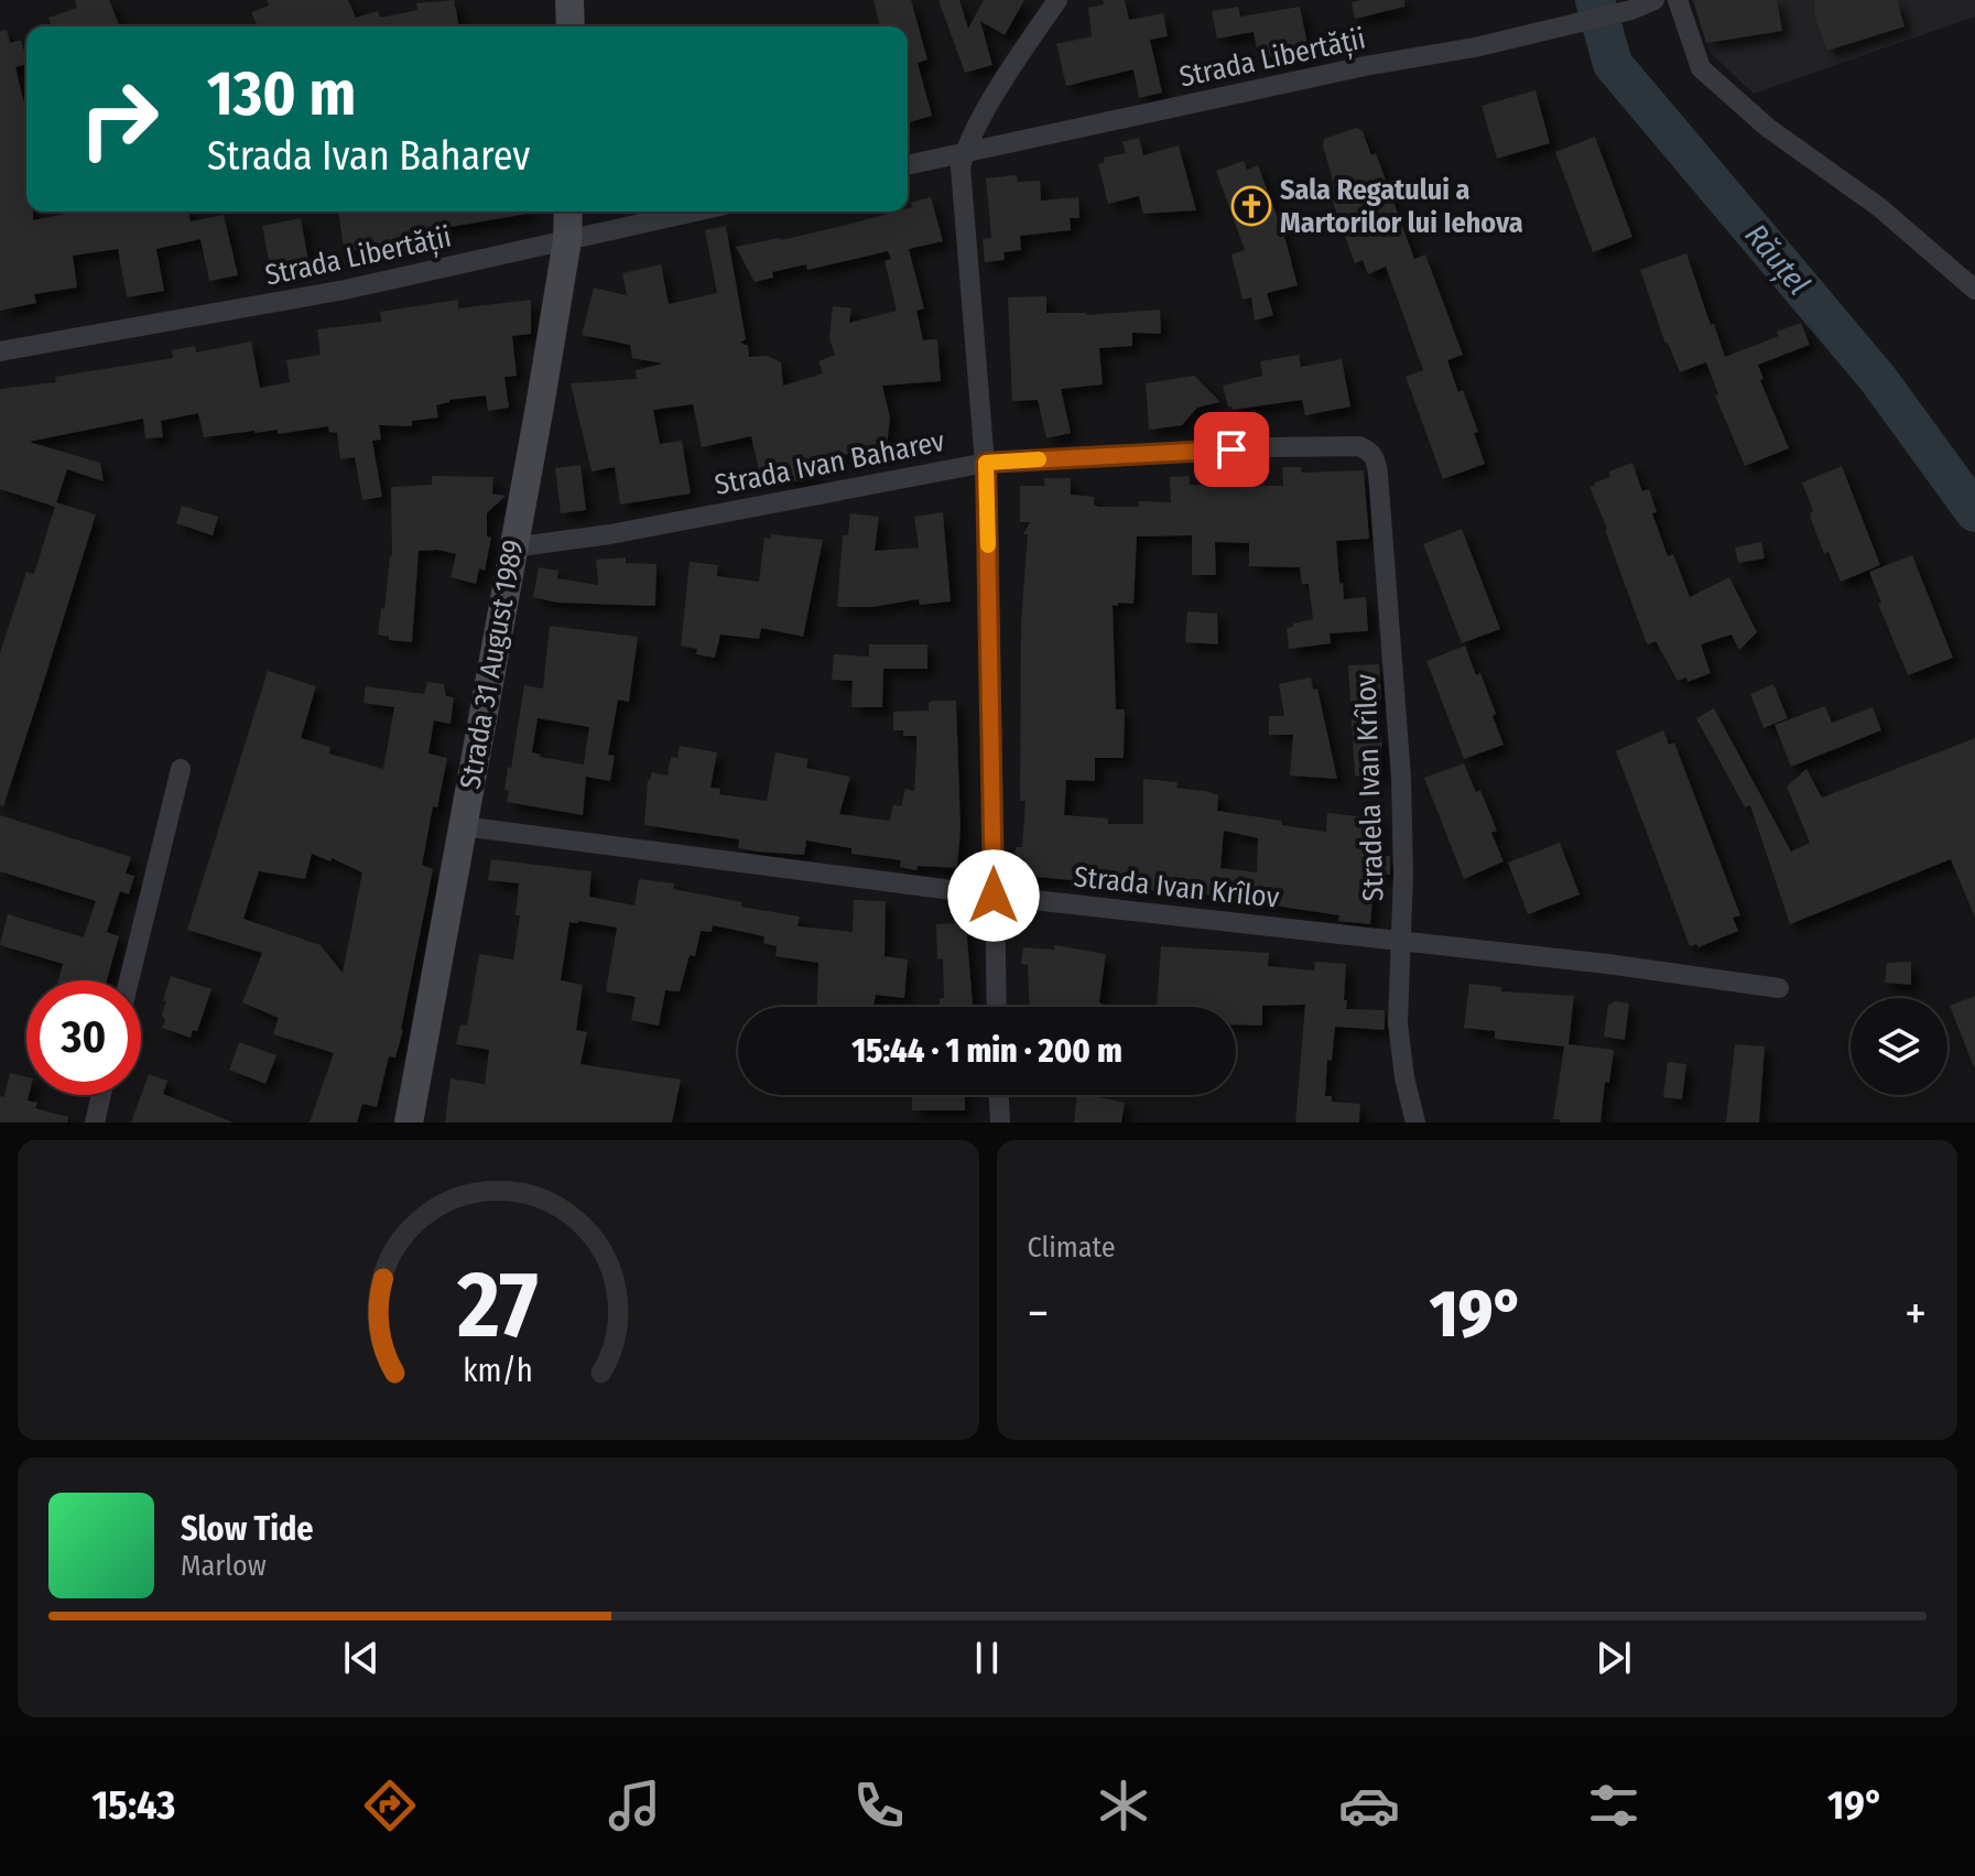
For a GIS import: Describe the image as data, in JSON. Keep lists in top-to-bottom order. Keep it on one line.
{"streets":{"main road":["Strada 31 August 1989"],"street":["Strada Libertății","Strada Ivan Baharev","Stradela Ivan Krîlov","Strada Ivan Krîlov"]},"crossings":[["Strada Libertății","Strada 31 August 1989"],["Strada Ivan Baharev","Strada 31 August 1989"],["Strada Ivan Baharev","Stradela Ivan Krîlov"],["Strada 31 August 1989","Strada Ivan Krîlov"],["Stradela Ivan Krîlov","Strada Ivan Krîlov"]],"water":["Răuțel"],"places":{"church":["Sala Regatului a Martorilor lui Iehova"]},"page":{"turn":["130 m","Strada Ivan Baharev"],"limit":"30","trip":"15:44 · 1 min · 200 m","tile":"Climate","heat":["−","19°","+"],"song":["Slow Tide","Marlow"],"tabs":["15:43","19°"],"gauge":["27","km/h"]}}
